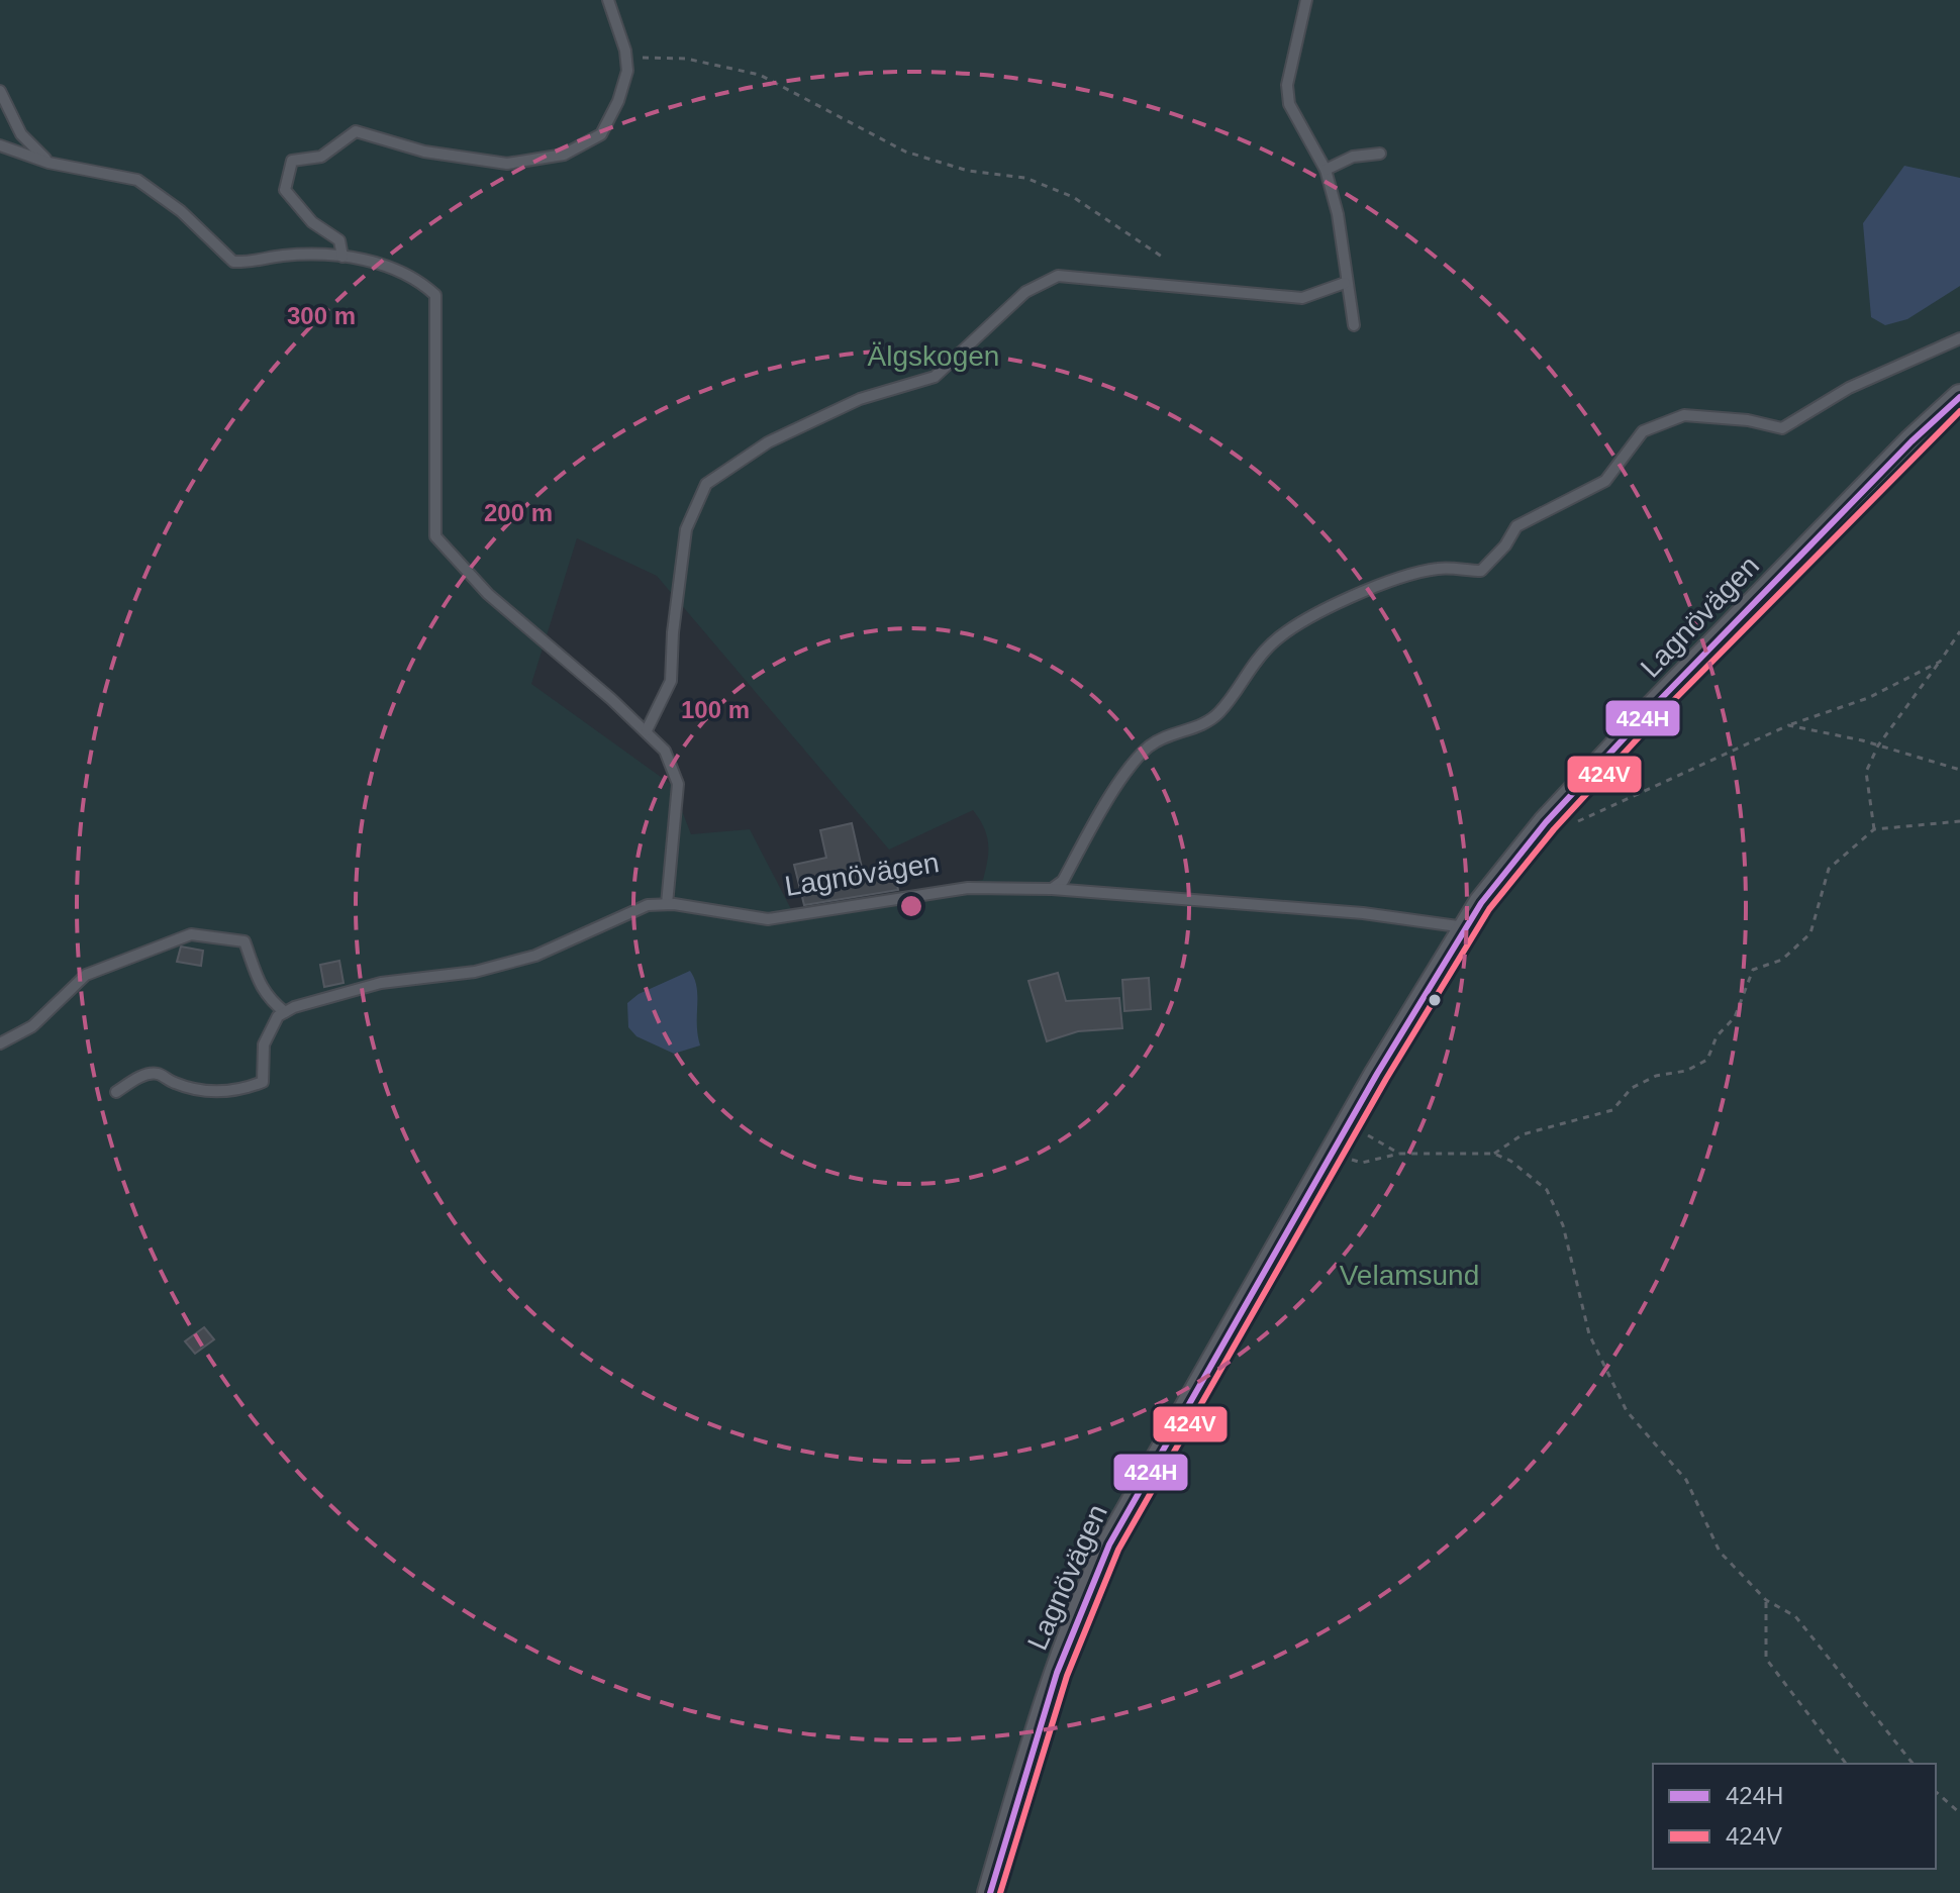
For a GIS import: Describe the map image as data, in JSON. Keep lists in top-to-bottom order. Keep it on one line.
{"streets":{"street":["Lagnövägen"]},"parks":["Älgskogen","Velamsund"],"lines":["transit line 424H","transit line 424V"],"legend":["424H","424V"],"rings":["300 m","200 m","100 m"]}
